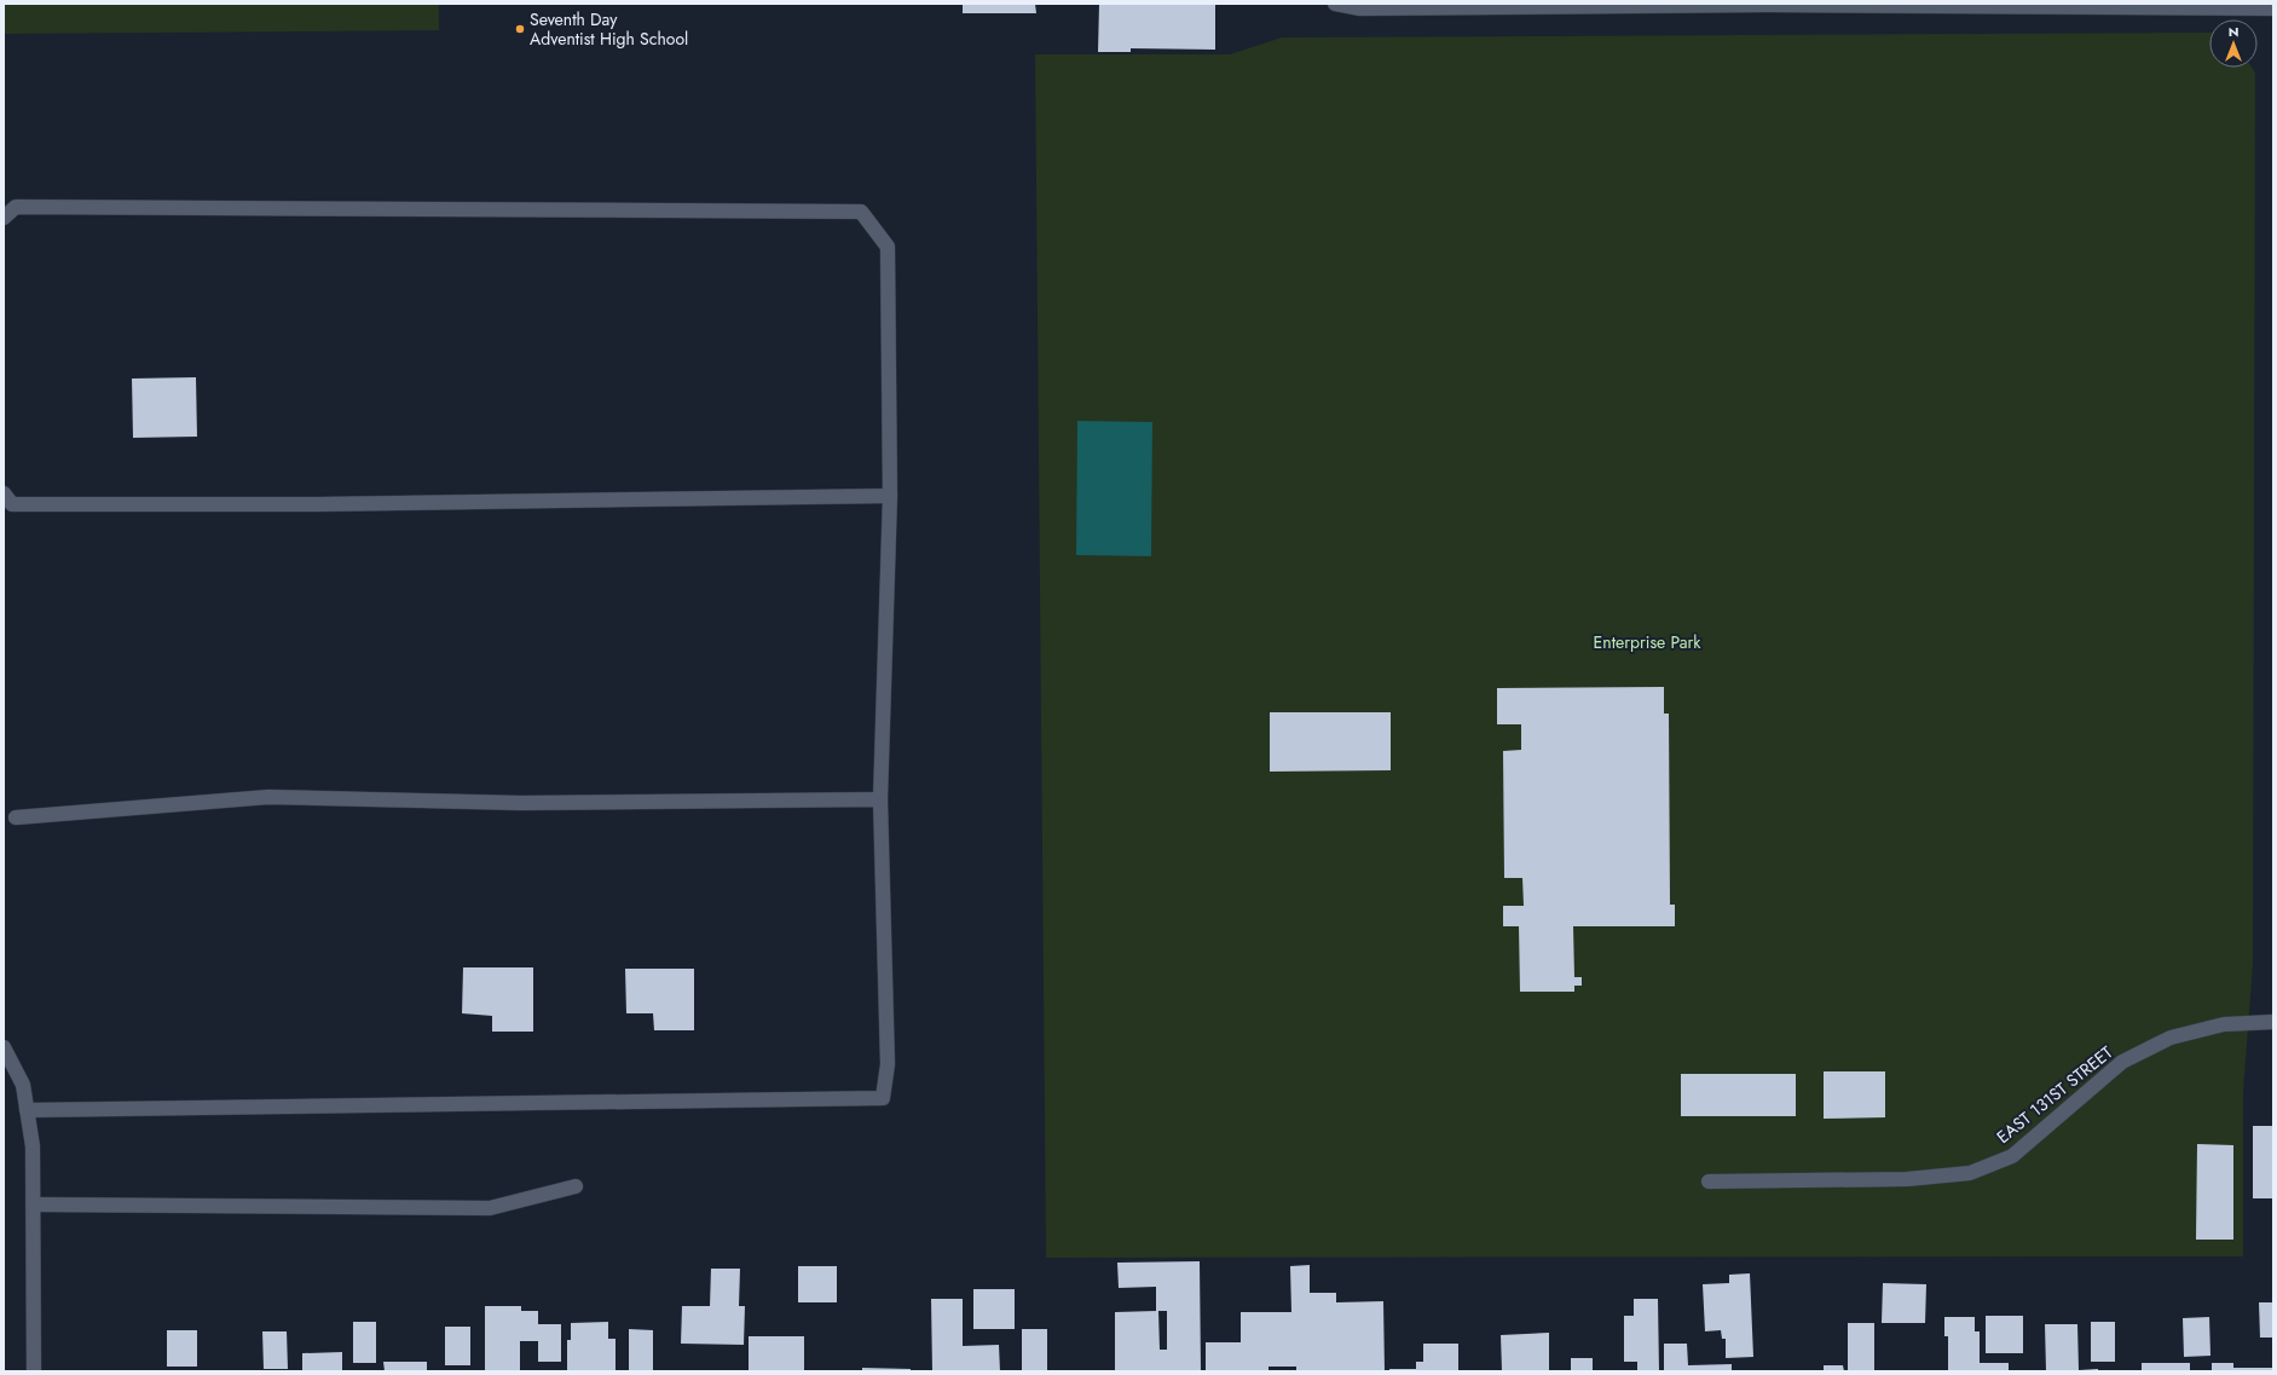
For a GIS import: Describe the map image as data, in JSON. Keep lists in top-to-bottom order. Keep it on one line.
{"streets":{"street":["EAST 131ST STREET"]},"parks":["Enterprise Park"],"places":["Seventh Day Adventist High School"],"north":"top"}
